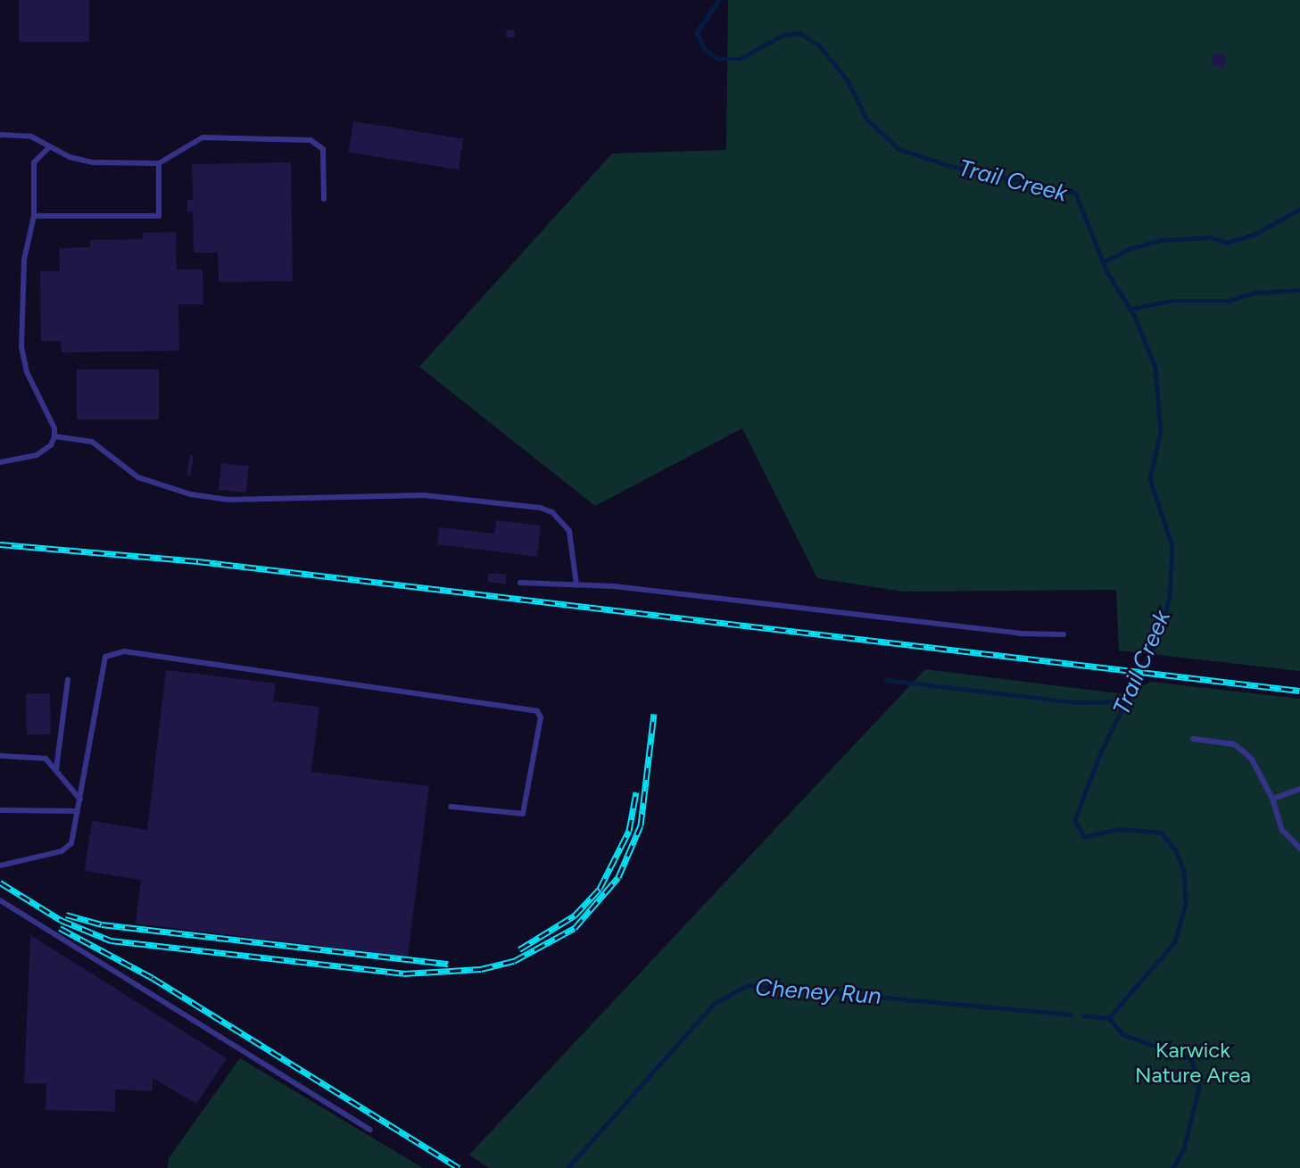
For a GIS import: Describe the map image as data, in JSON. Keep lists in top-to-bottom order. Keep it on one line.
{"water":["Trail Creek","Cheney Run"],"parks":["Karwick Nature Area"]}
